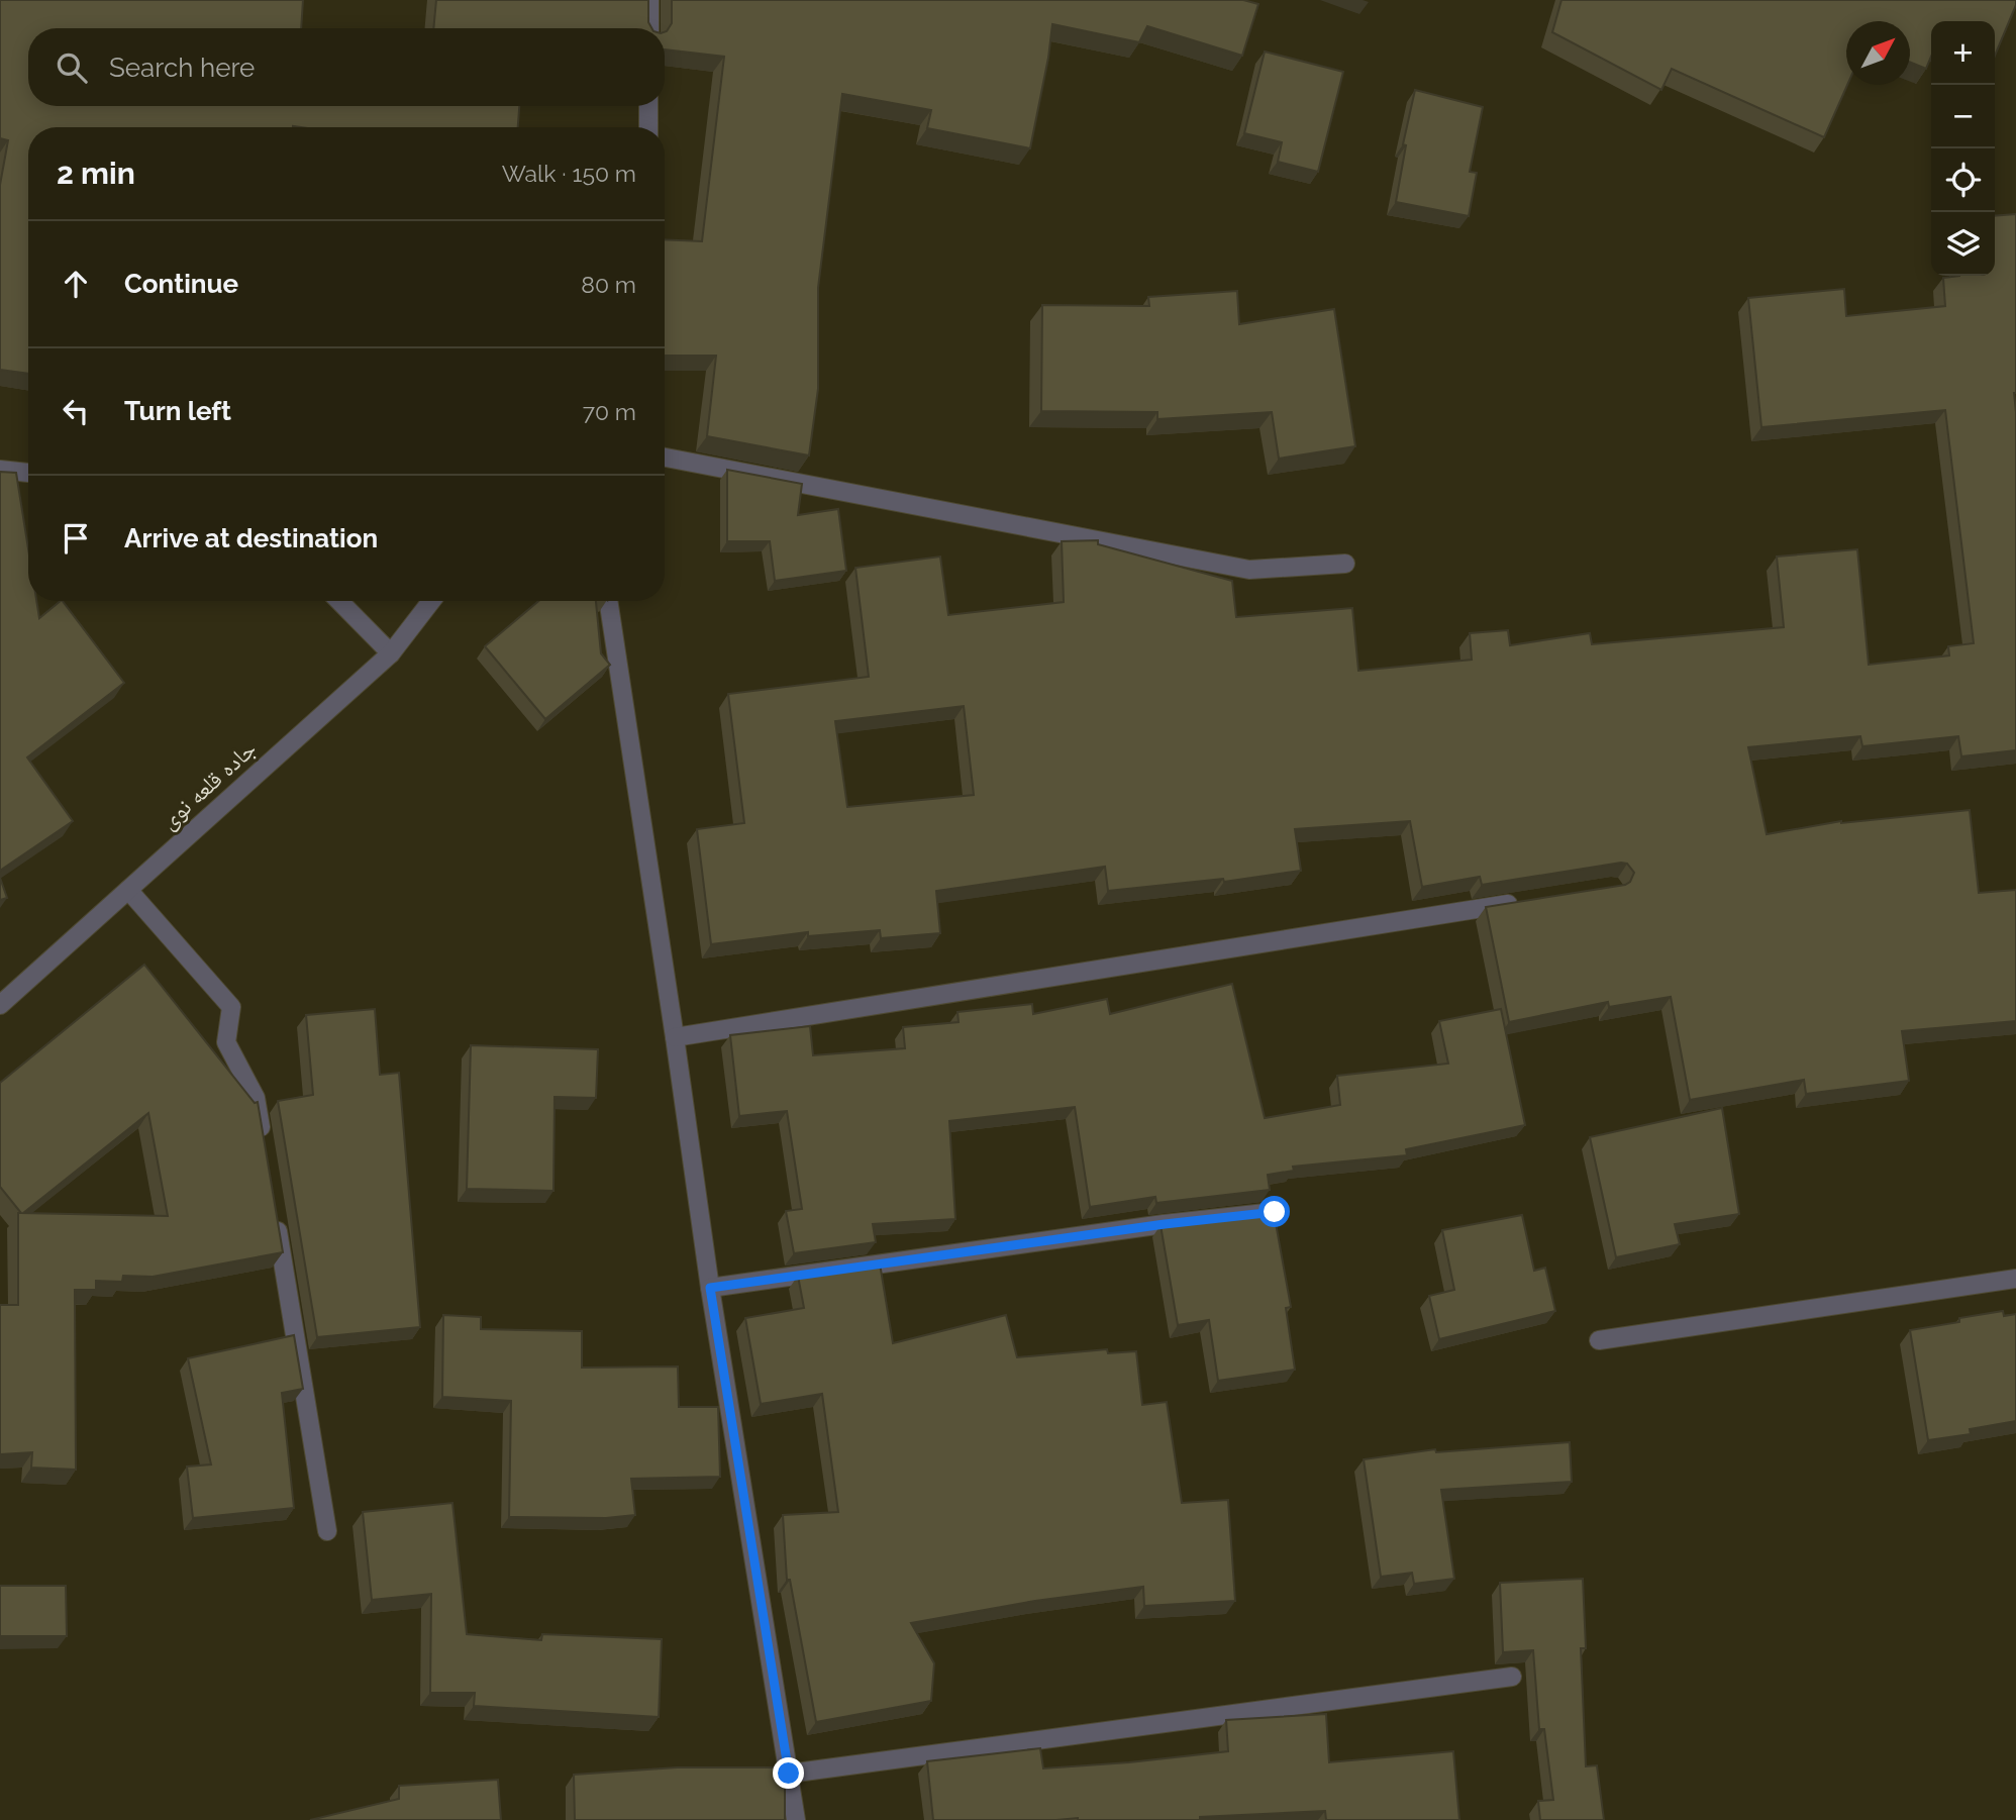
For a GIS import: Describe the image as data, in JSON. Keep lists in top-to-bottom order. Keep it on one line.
{"streets":{"street":["جاده قلعه نوی"]},"north":"top right","page":{"map_buttons":["+","−"],"search":"Search here","heading":["2 min","Walk · 150 m"],"list":[["Continue","80 m"],["Turn left","70 m"],"Arrive at destination"]}}
